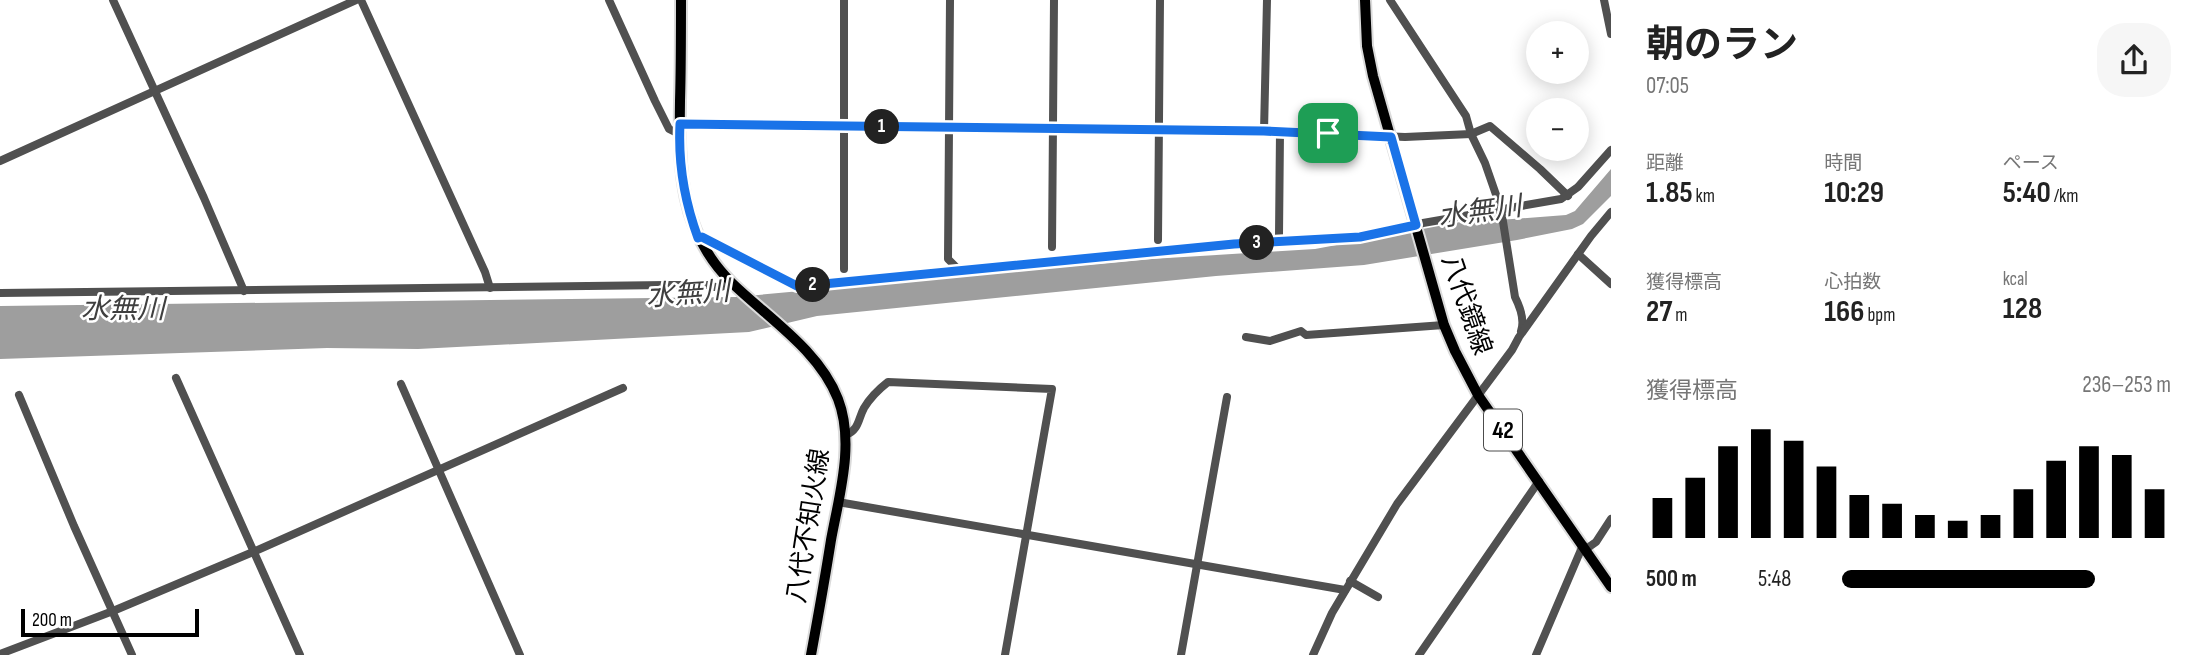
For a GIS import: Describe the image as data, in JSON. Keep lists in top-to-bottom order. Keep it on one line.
{"streets":{"main road":["八代鏡線","42","八代不知火線"]},"water":["水無川"],"scale_bar":"200 m","page":{"heading":["朝のラン","07:05"],"map_buttons":["+","−"],"pins":["1","3","2"],"stats":[["距離","1.85 km"],["時間","10:29"],["ペース","5:40 /km"],["獲得標高","27 m"],["心拍数","166 bpm"],["kcal","128"]],"chart":["獲得標高","236–253 m"],"list":[{"name":"500 m","note":"5:48"}],"scale":"200 m"}}
